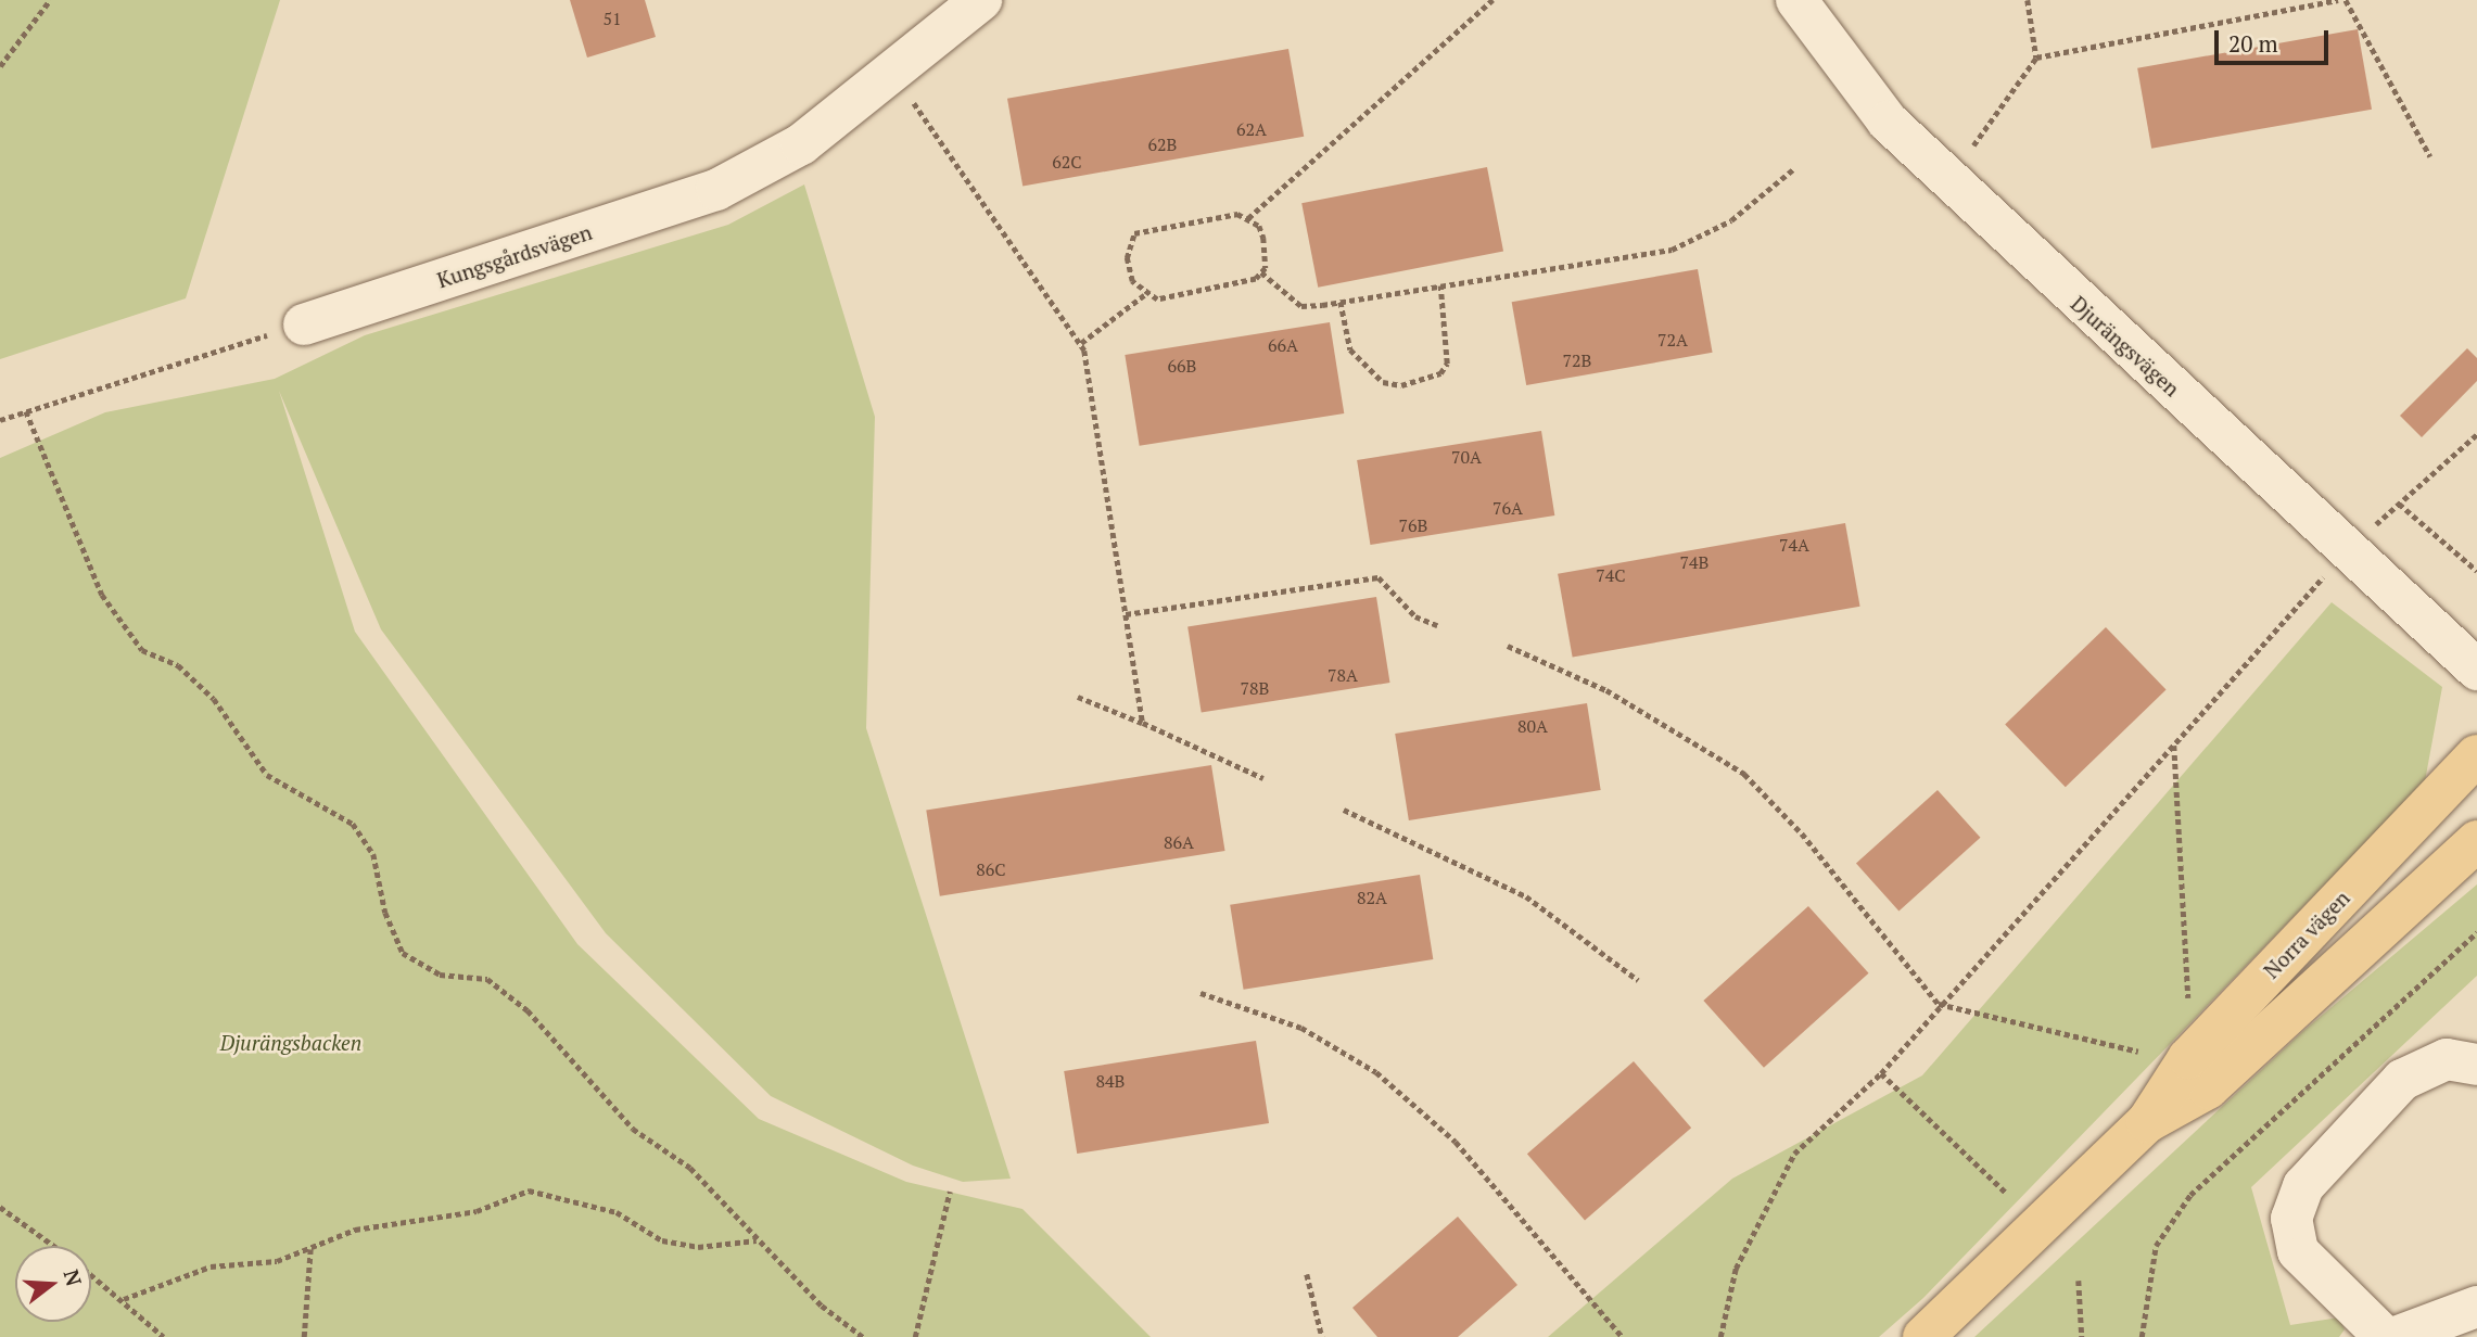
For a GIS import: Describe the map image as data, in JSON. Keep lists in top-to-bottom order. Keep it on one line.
{"streets":{"main road":["Norra vägen"],"street":["Kungsgårdsvägen","Djurängsvägen"]},"parks":["Djurängsbacken"],"house_numbers":["51","62A","62B","62C","72A","66A","72B","66B","70A","76A","76B","74A","74B","74C","78A","78B","80A","86A","86C","82A","84B"],"scale_bar":"20 m","north":"right"}
